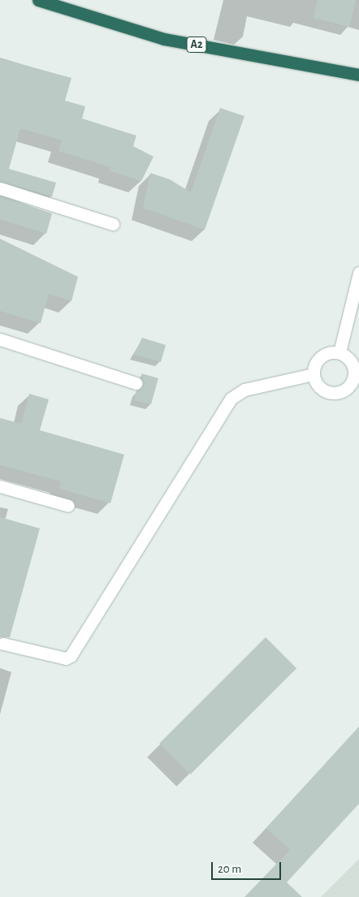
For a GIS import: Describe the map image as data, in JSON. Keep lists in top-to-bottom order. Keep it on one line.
{"streets":{"highway":["A2"]},"scale_bar":"20 m"}
